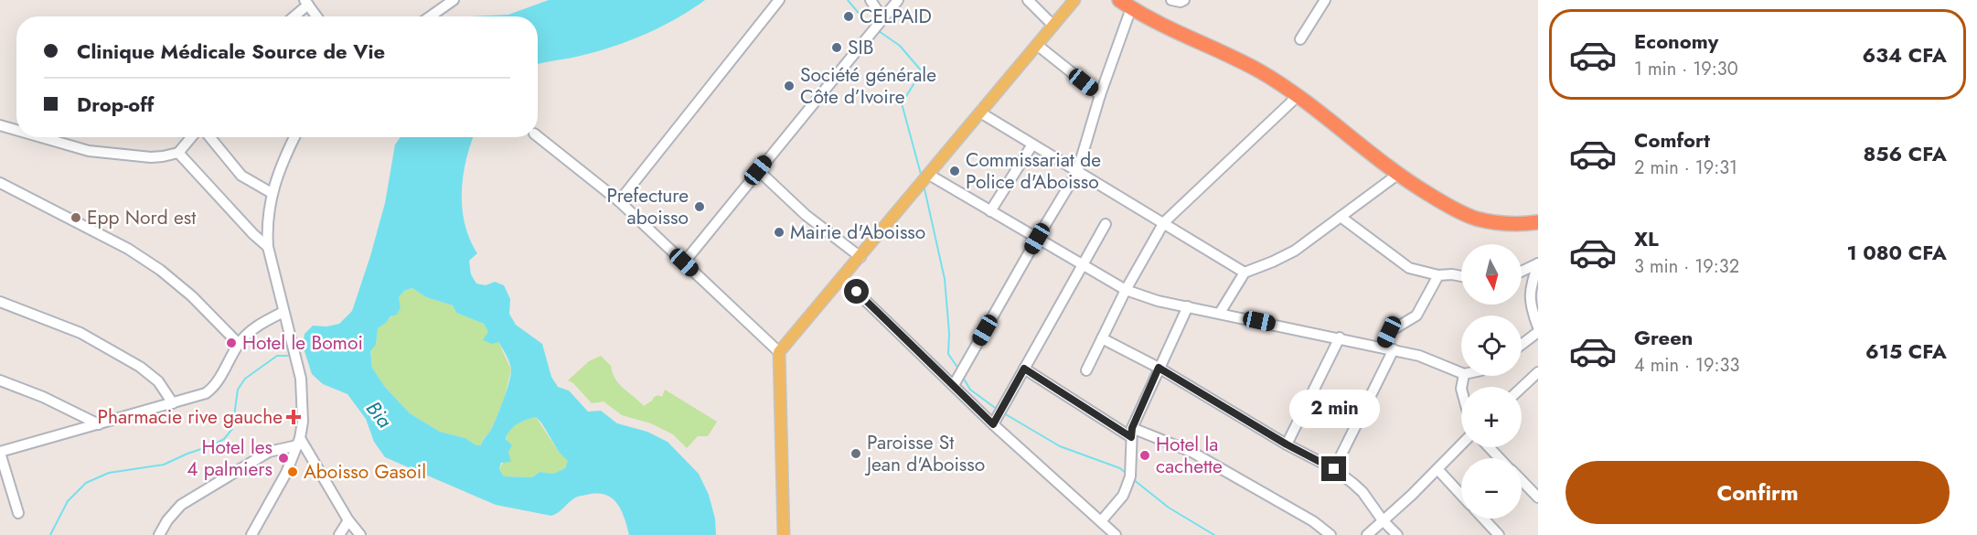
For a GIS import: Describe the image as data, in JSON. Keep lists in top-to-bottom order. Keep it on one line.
{"water":["Bia"],"places":{"other":["CELPAID","SIB","Société générale Côte d’Ivoire","Commissariat de Police d'Aboisso","Prefecture aboisso","Epp Nord est","Mairie d'Aboisso","Hotel le Bomoi","Paroisse St Jean d'Aboisso","Hotel la cachette","Hotel les 4 palmiers","Aboisso Gasoil"],"health":["Pharmacie rive gauche"]},"north":"bottom","page":{"list":[{"name":"Economy","note":"1 min · 19:30","value":"634 CFA"},{"name":"Comfort","note":"2 min · 19:31","value":"856 CFA"},{"name":"XL","note":"3 min · 19:32","value":"1 080 CFA"},{"name":"Green","note":"4 min · 19:33","value":"615 CFA"}],"banner":["Clinique Médicale Source de Vie","Drop-off"],"map_buttons":["+","−"],"bubble":"2 min","buttons":"Confirm"}}
